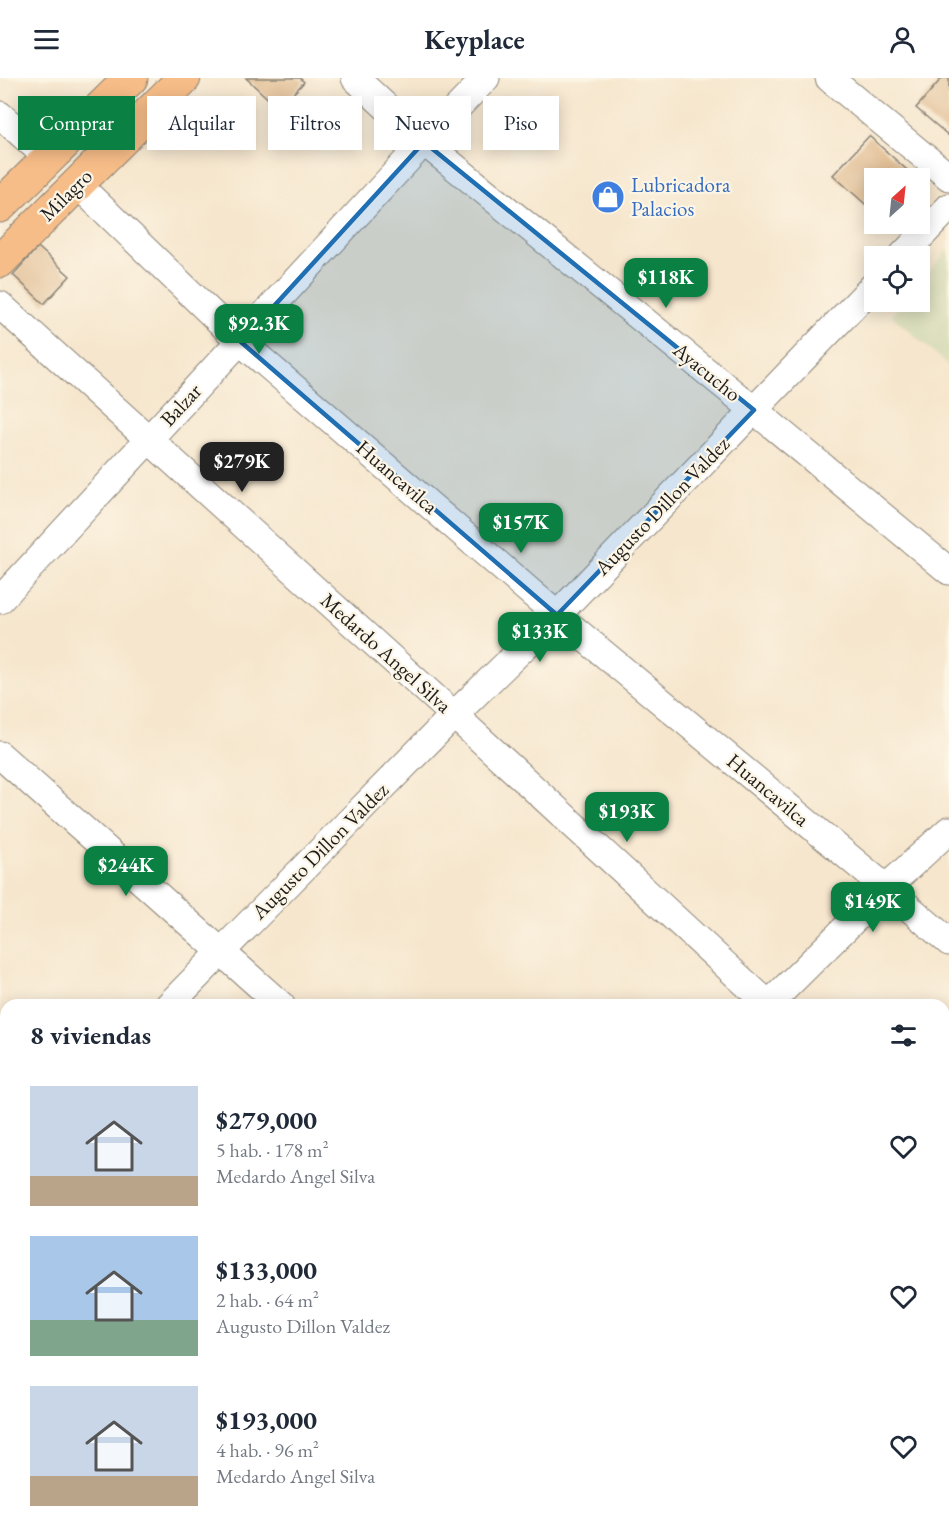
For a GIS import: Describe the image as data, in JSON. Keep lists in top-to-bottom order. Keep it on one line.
{"streets":{"main road":["Milagro"],"street":["Ayacucho","Balzar","Huancavilca","Augusto Dillon Valdez","Medardo Angel Silva"]},"crossings":[["Milagro","Huancavilca"],["Ayacucho","Augusto Dillon Valdez"],["Balzar","Huancavilca"],["Balzar","Medardo Angel Silva"],["Huancavilca","Augusto Dillon Valdez"],["Augusto Dillon Valdez","Medardo Angel Silva"]],"places":{"shop":["Lubricadora Palacios"]},"north":"top right","page":{"header":"Keyplace","chip":["Comprar","Alquilar","Filtros","Nuevo","Piso"],"price":["$118K","$92.3K","$279K","$157K","$133K","$193K","$244K","$149K"],"heading":"8 viviendas","list":[{"name":"$279,000","note":"5 hab. · 178 m² · Medardo Angel Silva"},{"name":"$133,000","note":"2 hab. · 64 m² · Augusto Dillon Valdez"},{"name":"$193,000","note":"4 hab. · 96 m² · Medardo Angel Silva"}]}}
